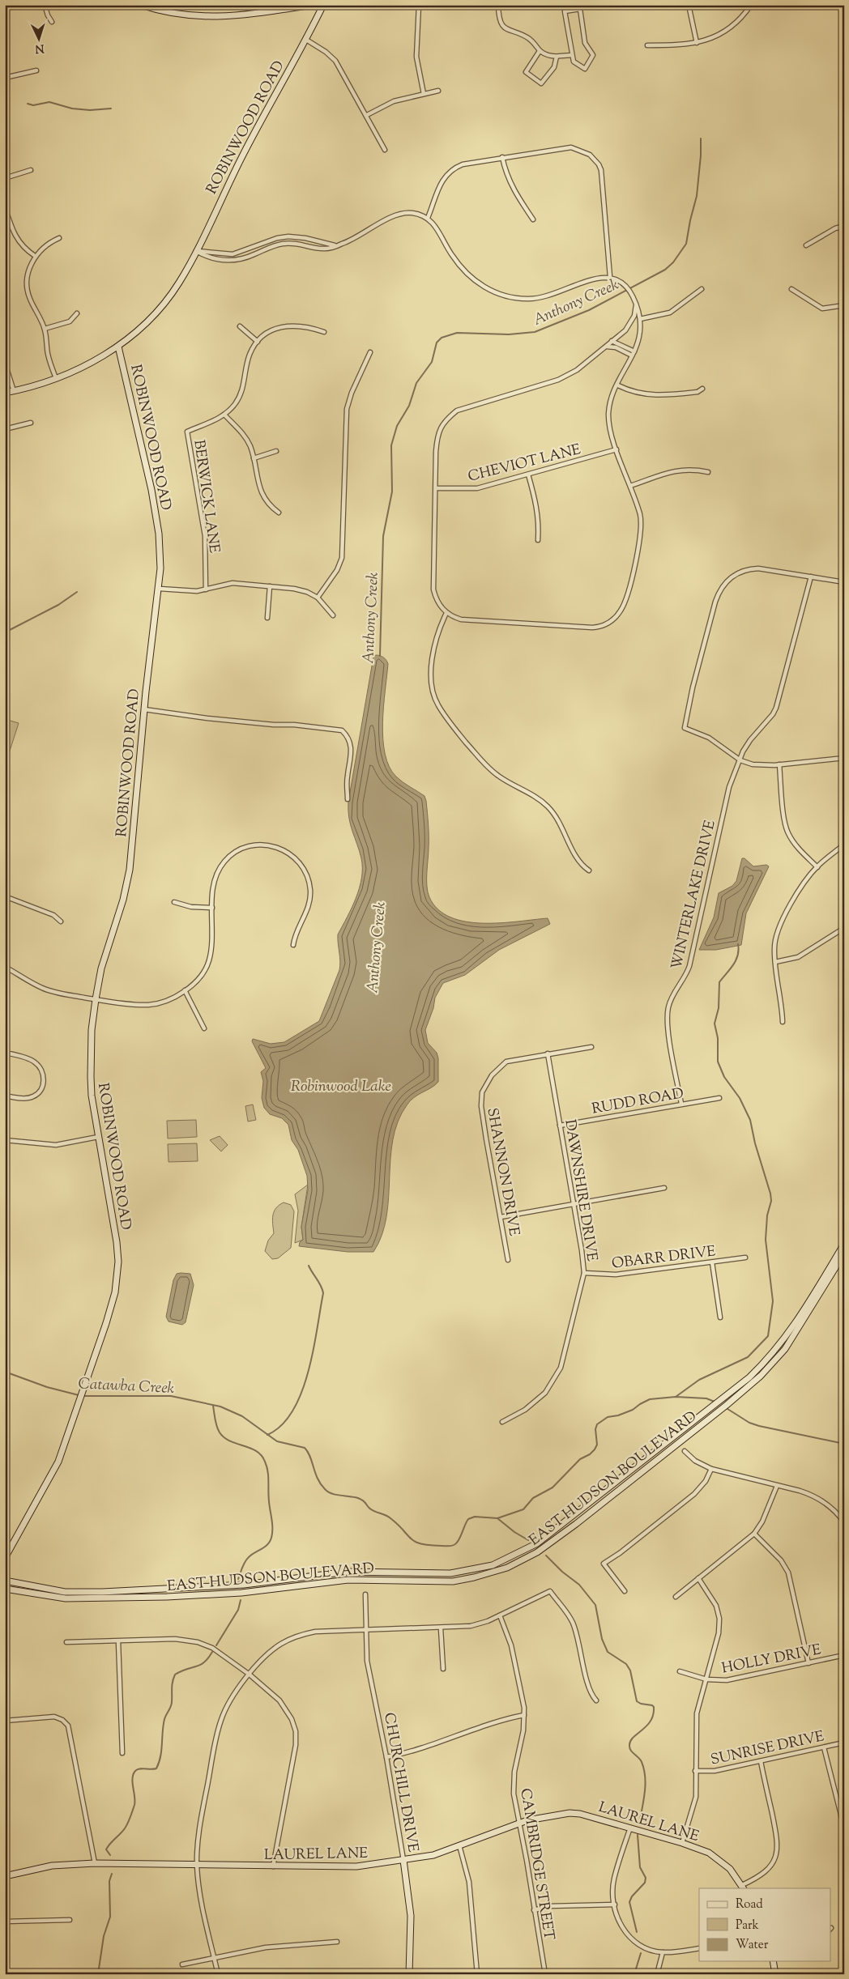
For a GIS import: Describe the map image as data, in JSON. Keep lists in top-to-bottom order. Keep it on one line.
{"streets":{"main road":["ROBINWOOD ROAD","EAST HUDSON BOULEVARD","CHURCHILL DRIVE","LAUREL LANE"],"street":["CHEVIOT LANE","BERWICK LANE","WINTERLAKE DRIVE","RUDD ROAD","SHANNON DRIVE","DAWNSHIRE DRIVE","OBARR DRIVE","HOLLY DRIVE","SUNRISE DRIVE","CAMBRIDGE STREET"]},"crossings":[["WINTERLAKE DRIVE","RUDD ROAD"],["RUDD ROAD","DAWNSHIRE DRIVE"],["SHANNON DRIVE","DAWNSHIRE DRIVE"],["DAWNSHIRE DRIVE","OBARR DRIVE"],["CHURCHILL DRIVE","LAUREL LANE"],["LAUREL LANE","CAMBRIDGE STREET"]],"water":["Anthony Creek","Robinwood Lake","Catawba Creek"],"legend":["Road","Park","Water"],"north":"bottom"}
